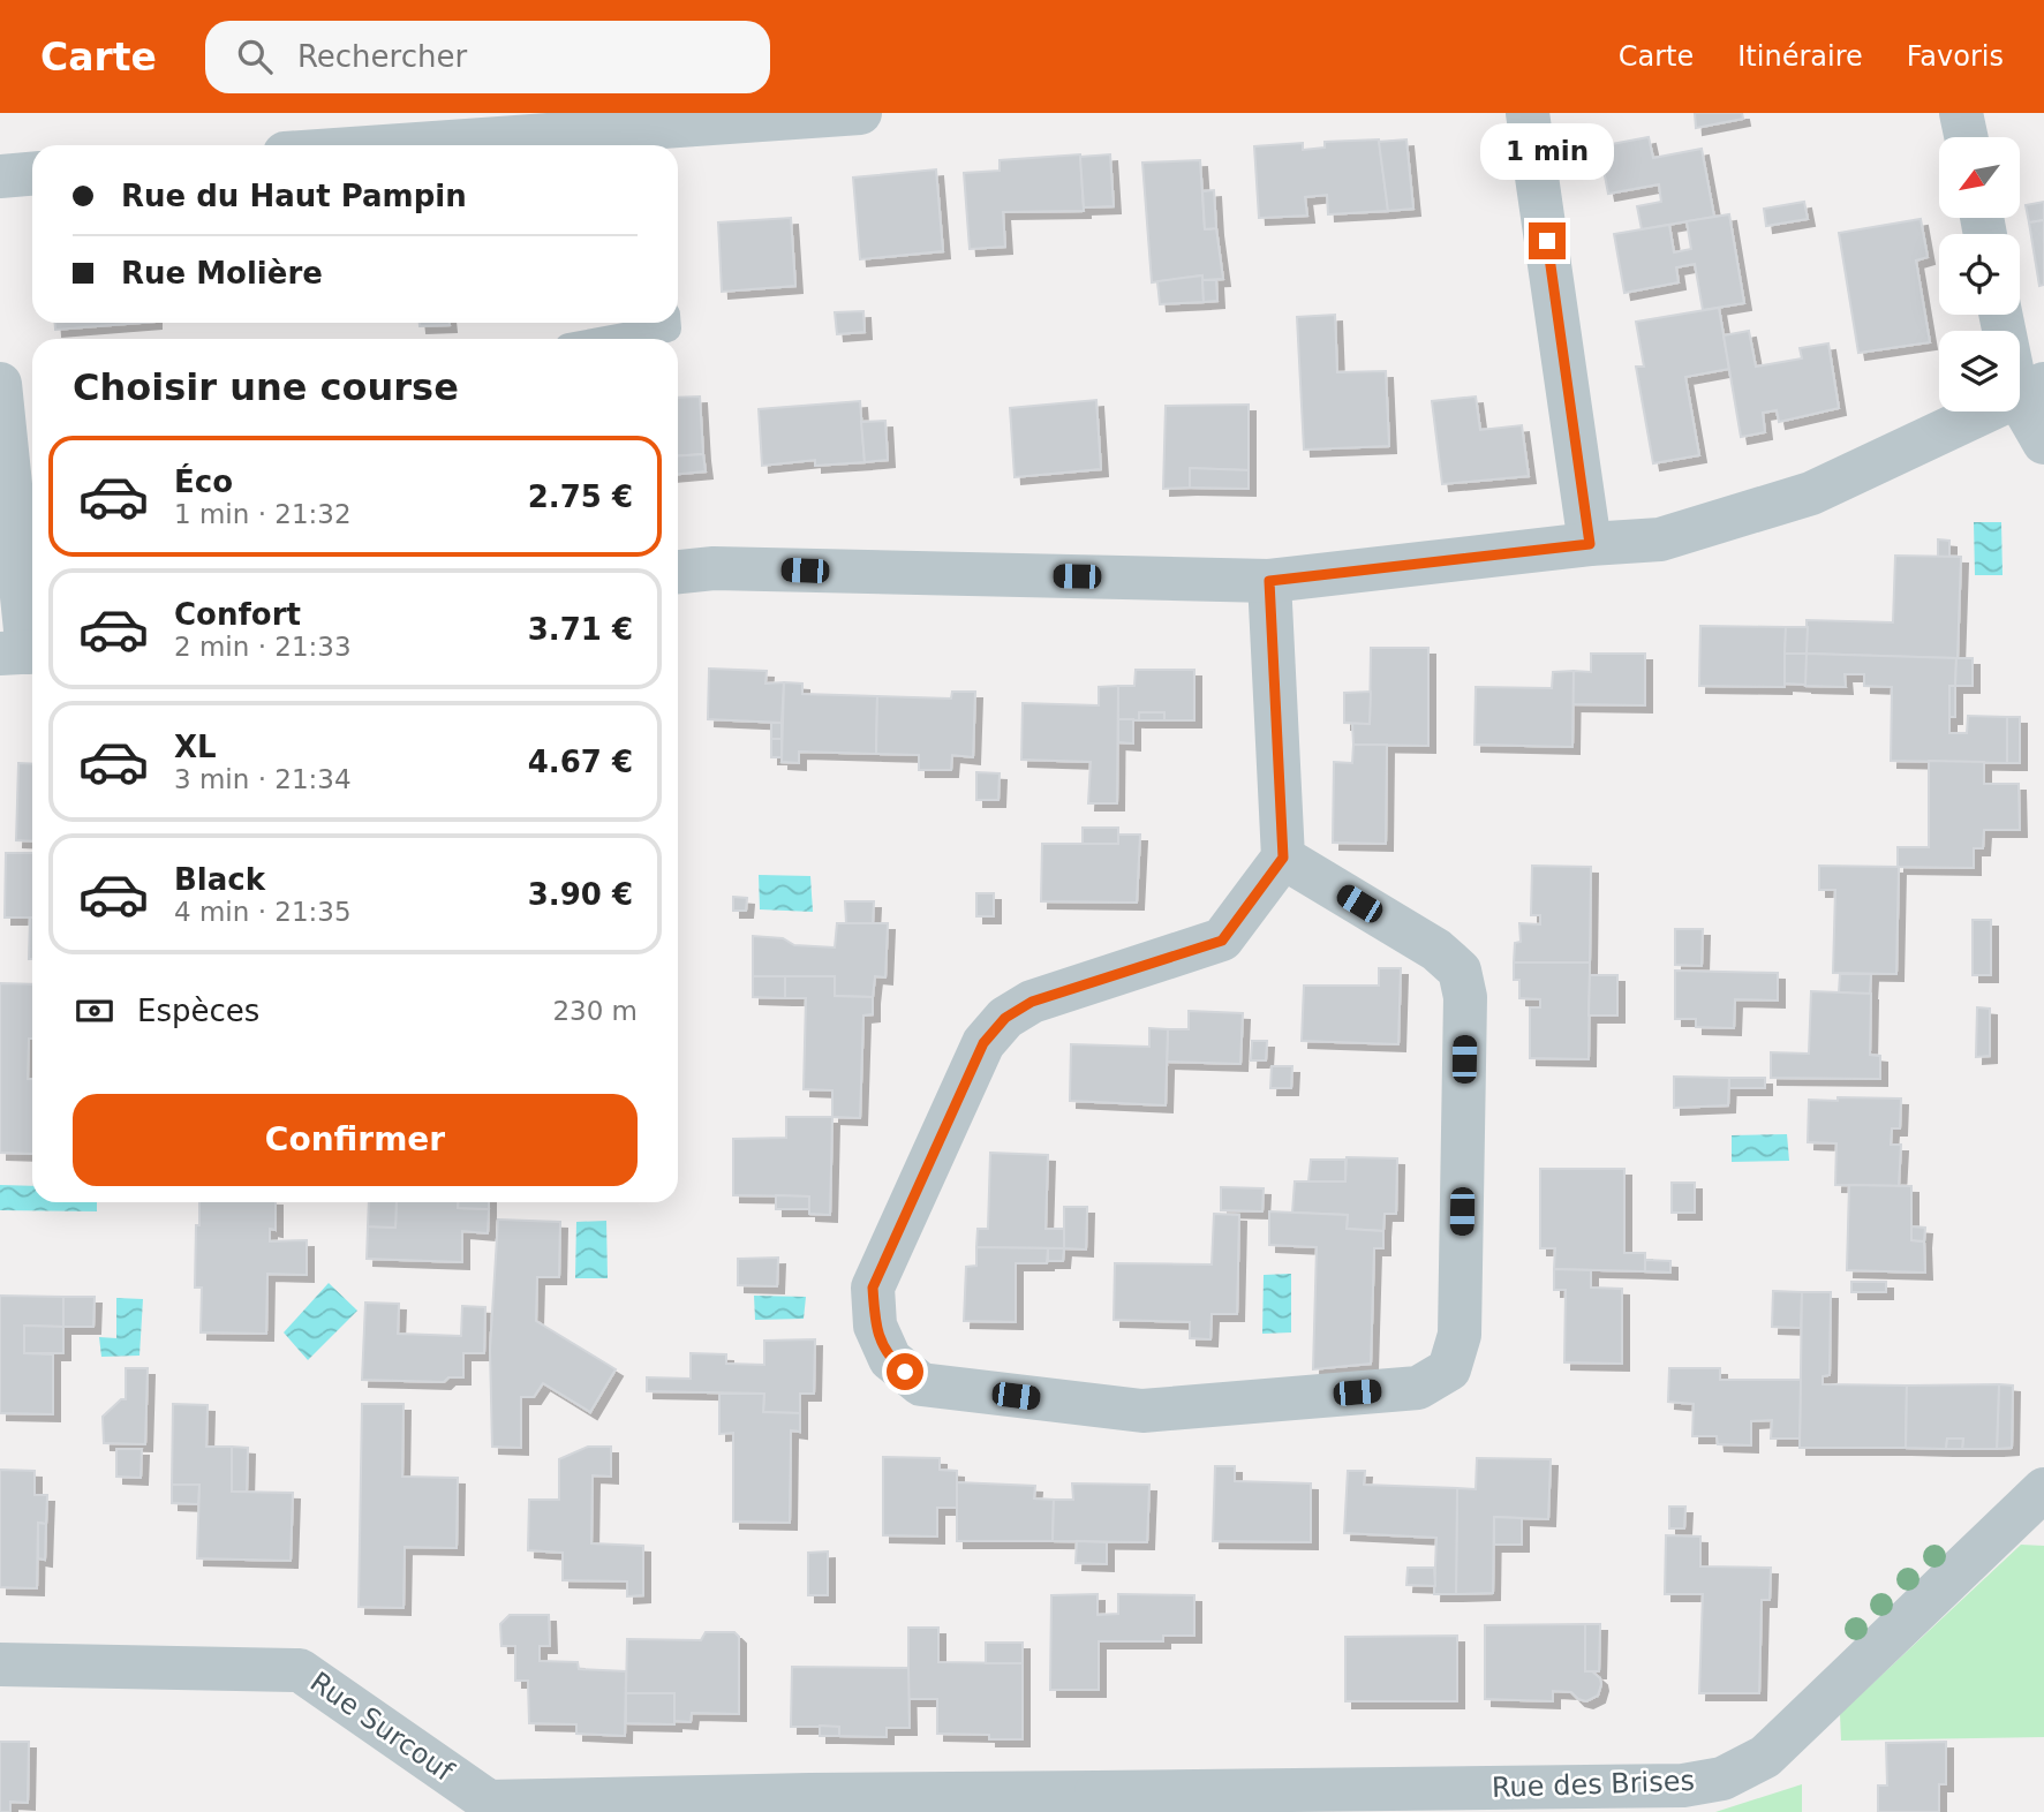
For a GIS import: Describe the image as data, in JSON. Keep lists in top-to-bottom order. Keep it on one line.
{"streets":{"street":["Rue Surcouf","Rue des Brises"]},"crossings":[["Rue Surcouf","Rue des Brises"]],"north":"bottom left","page":{"header":"Carte","search":"Rechercher","nav":["Carte","Itinéraire","Favoris"],"bubble":"1 min","banner":["Rue du Haut Pampin","Rue Molière"],"heading":"Choisir une course","list":[{"name":"Éco","note":"1 min · 21:32","value":"2.75 €"},{"name":"Confort","note":"2 min · 21:33","value":"3.71 €"},{"name":"XL","note":"3 min · 21:34","value":"4.67 €"},{"name":"Black","note":"4 min · 21:35","value":"3.90 €"}],"pay":["Espèces","230 m"],"buttons":"Confirmer"}}
